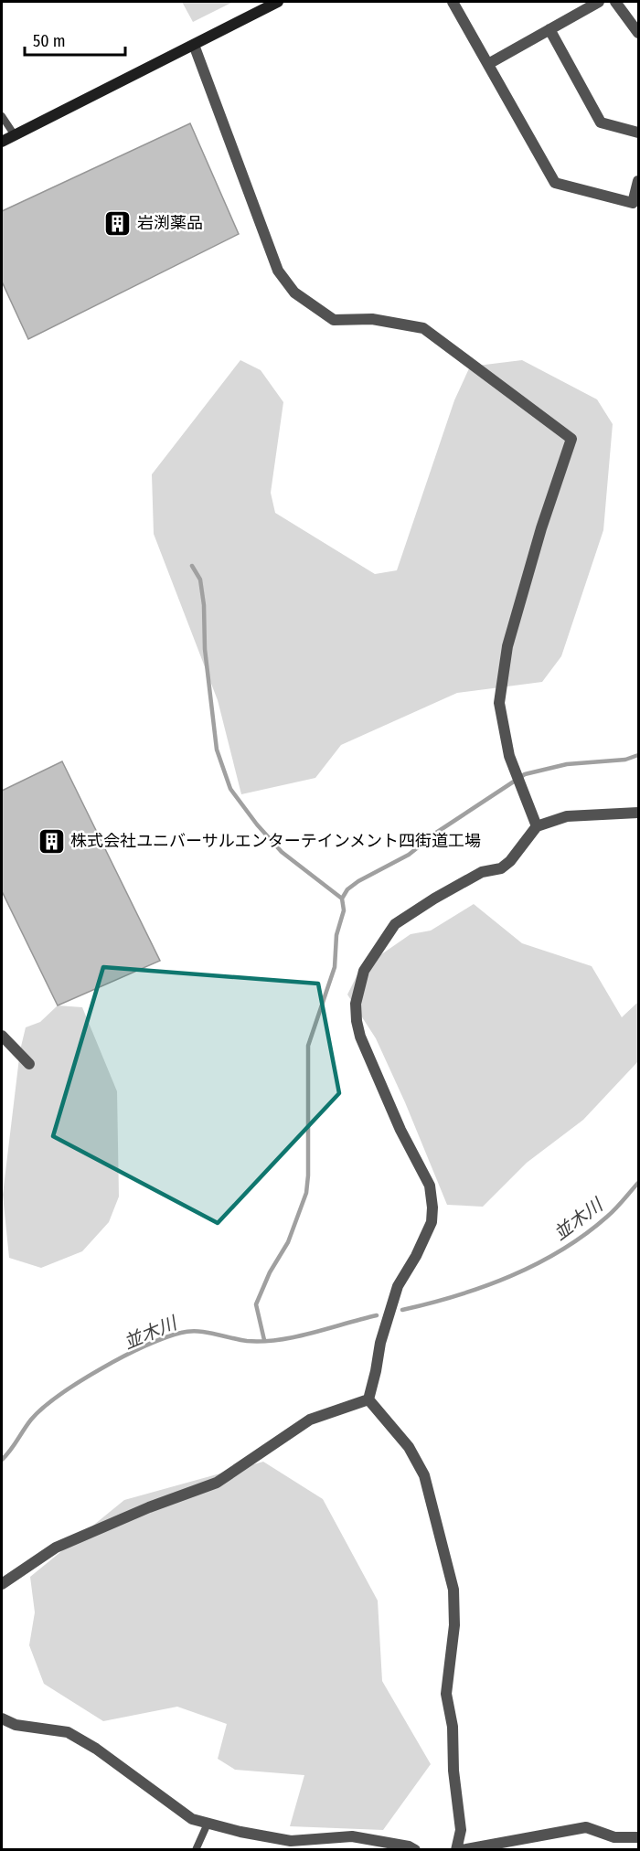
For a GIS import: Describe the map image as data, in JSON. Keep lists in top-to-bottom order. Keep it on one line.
{"water":["並木川"],"places":{"building":["岩渕薬品","株式会社ユニバーサルエンターテインメント四街道工場"]},"scale_bar":"50 m"}
